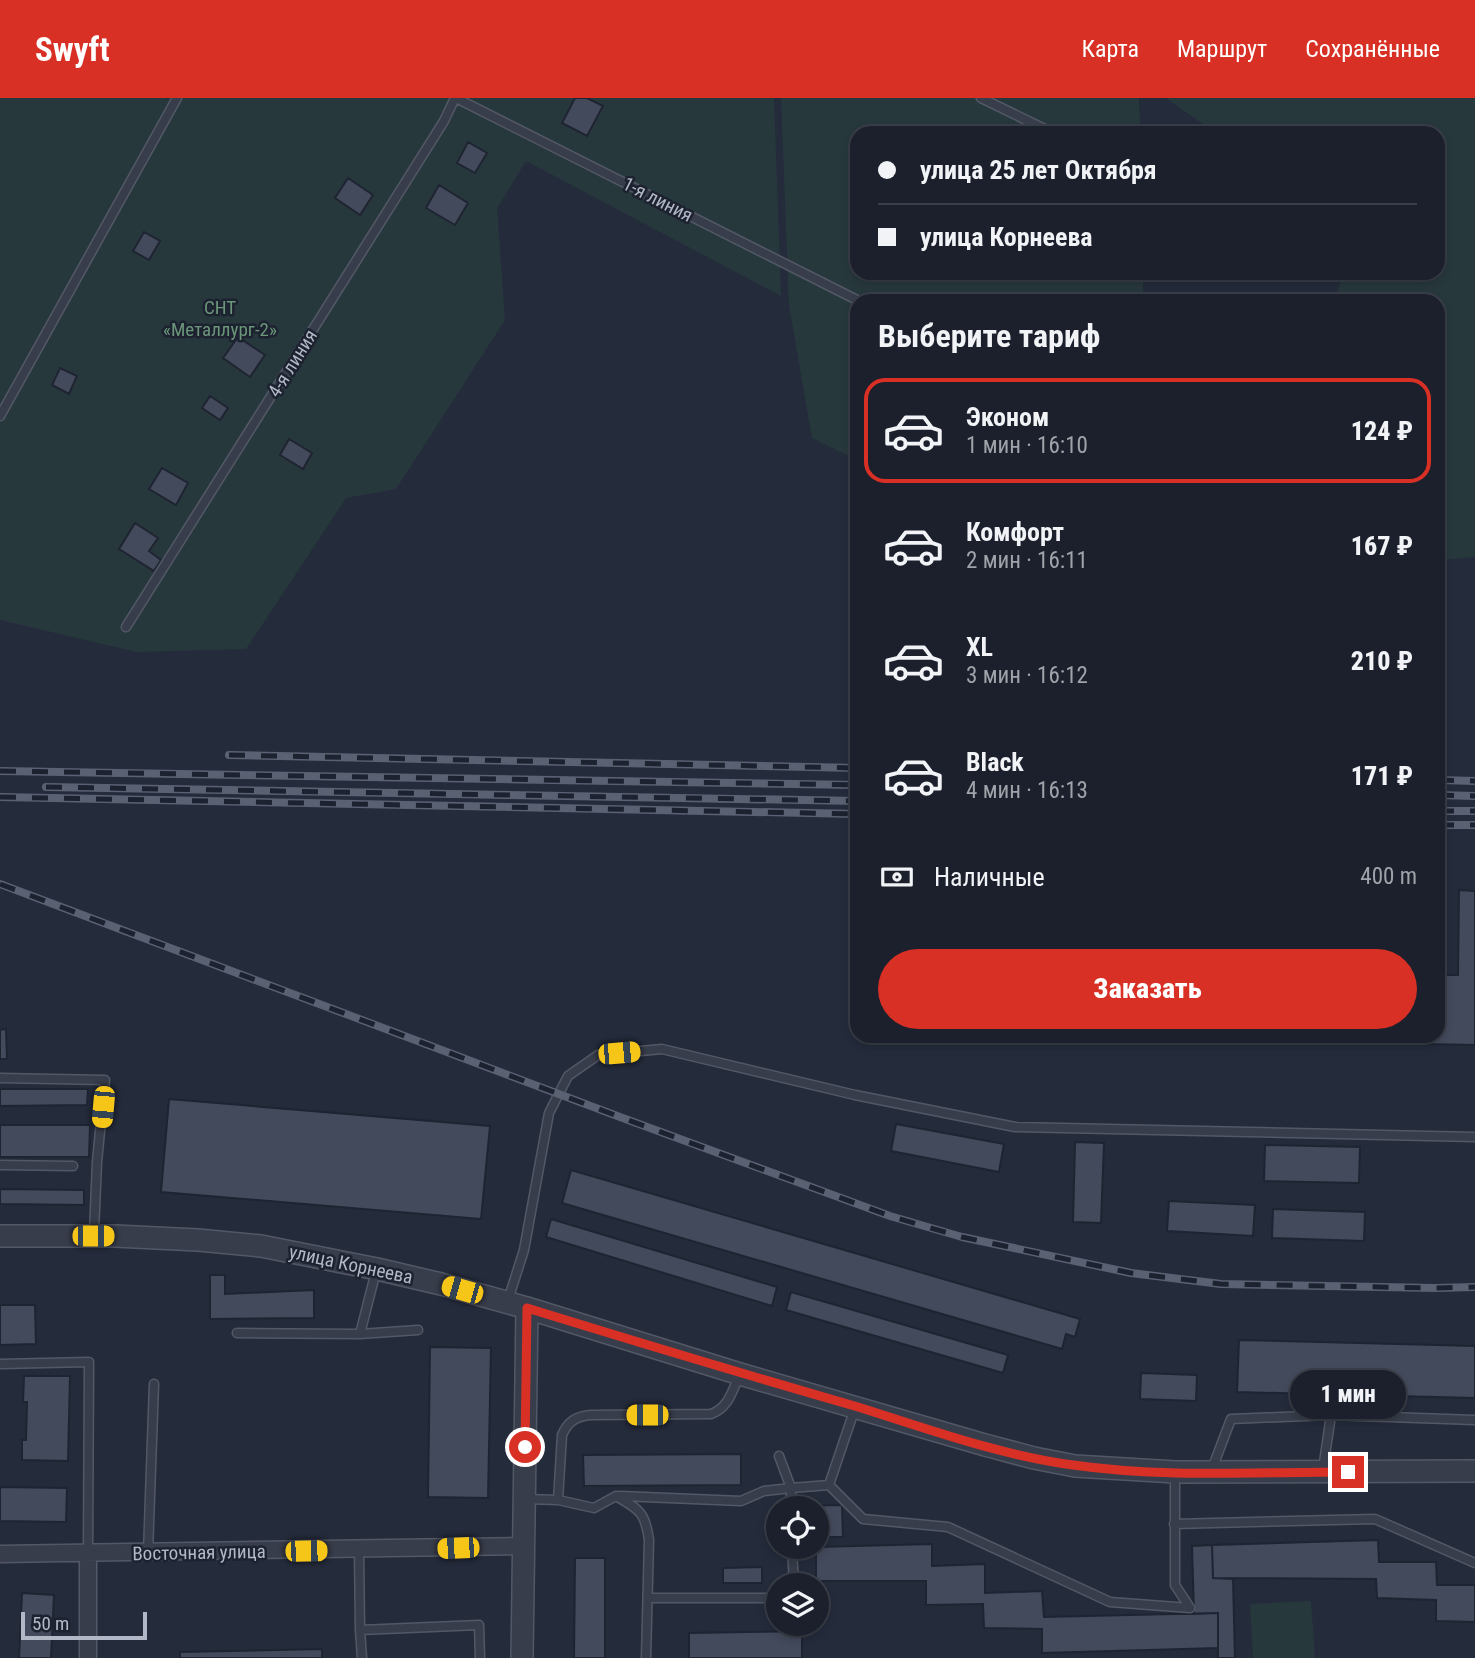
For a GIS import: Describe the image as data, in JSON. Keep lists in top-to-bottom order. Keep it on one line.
{"streets":{"street":["улица Корнеева","Восточная улица"],"lane":["1-я линия","4-я линия"]},"crossings":[["1-я линия","4-я линия"]],"parks":["СНТ «Металлург-2»"],"scale_bar":"50 m","page":{"header":"Swyft","nav":["Карта","Маршрут","Сохранённые"],"banner":["улица 25 лет Октября","улица Корнеева"],"heading":"Выберите тариф","list":[{"name":"Эконом","note":"1 мин · 16:10","value":"124 ₽"},{"name":"Комфорт","note":"2 мин · 16:11","value":"167 ₽"},{"name":"XL","note":"3 мин · 16:12","value":"210 ₽"},{"name":"Black","note":"4 мин · 16:13","value":"171 ₽"}],"pay":["Наличные","400 m"],"buttons":"Заказать","bubble":"1 мин","scale":"50 m"}}
